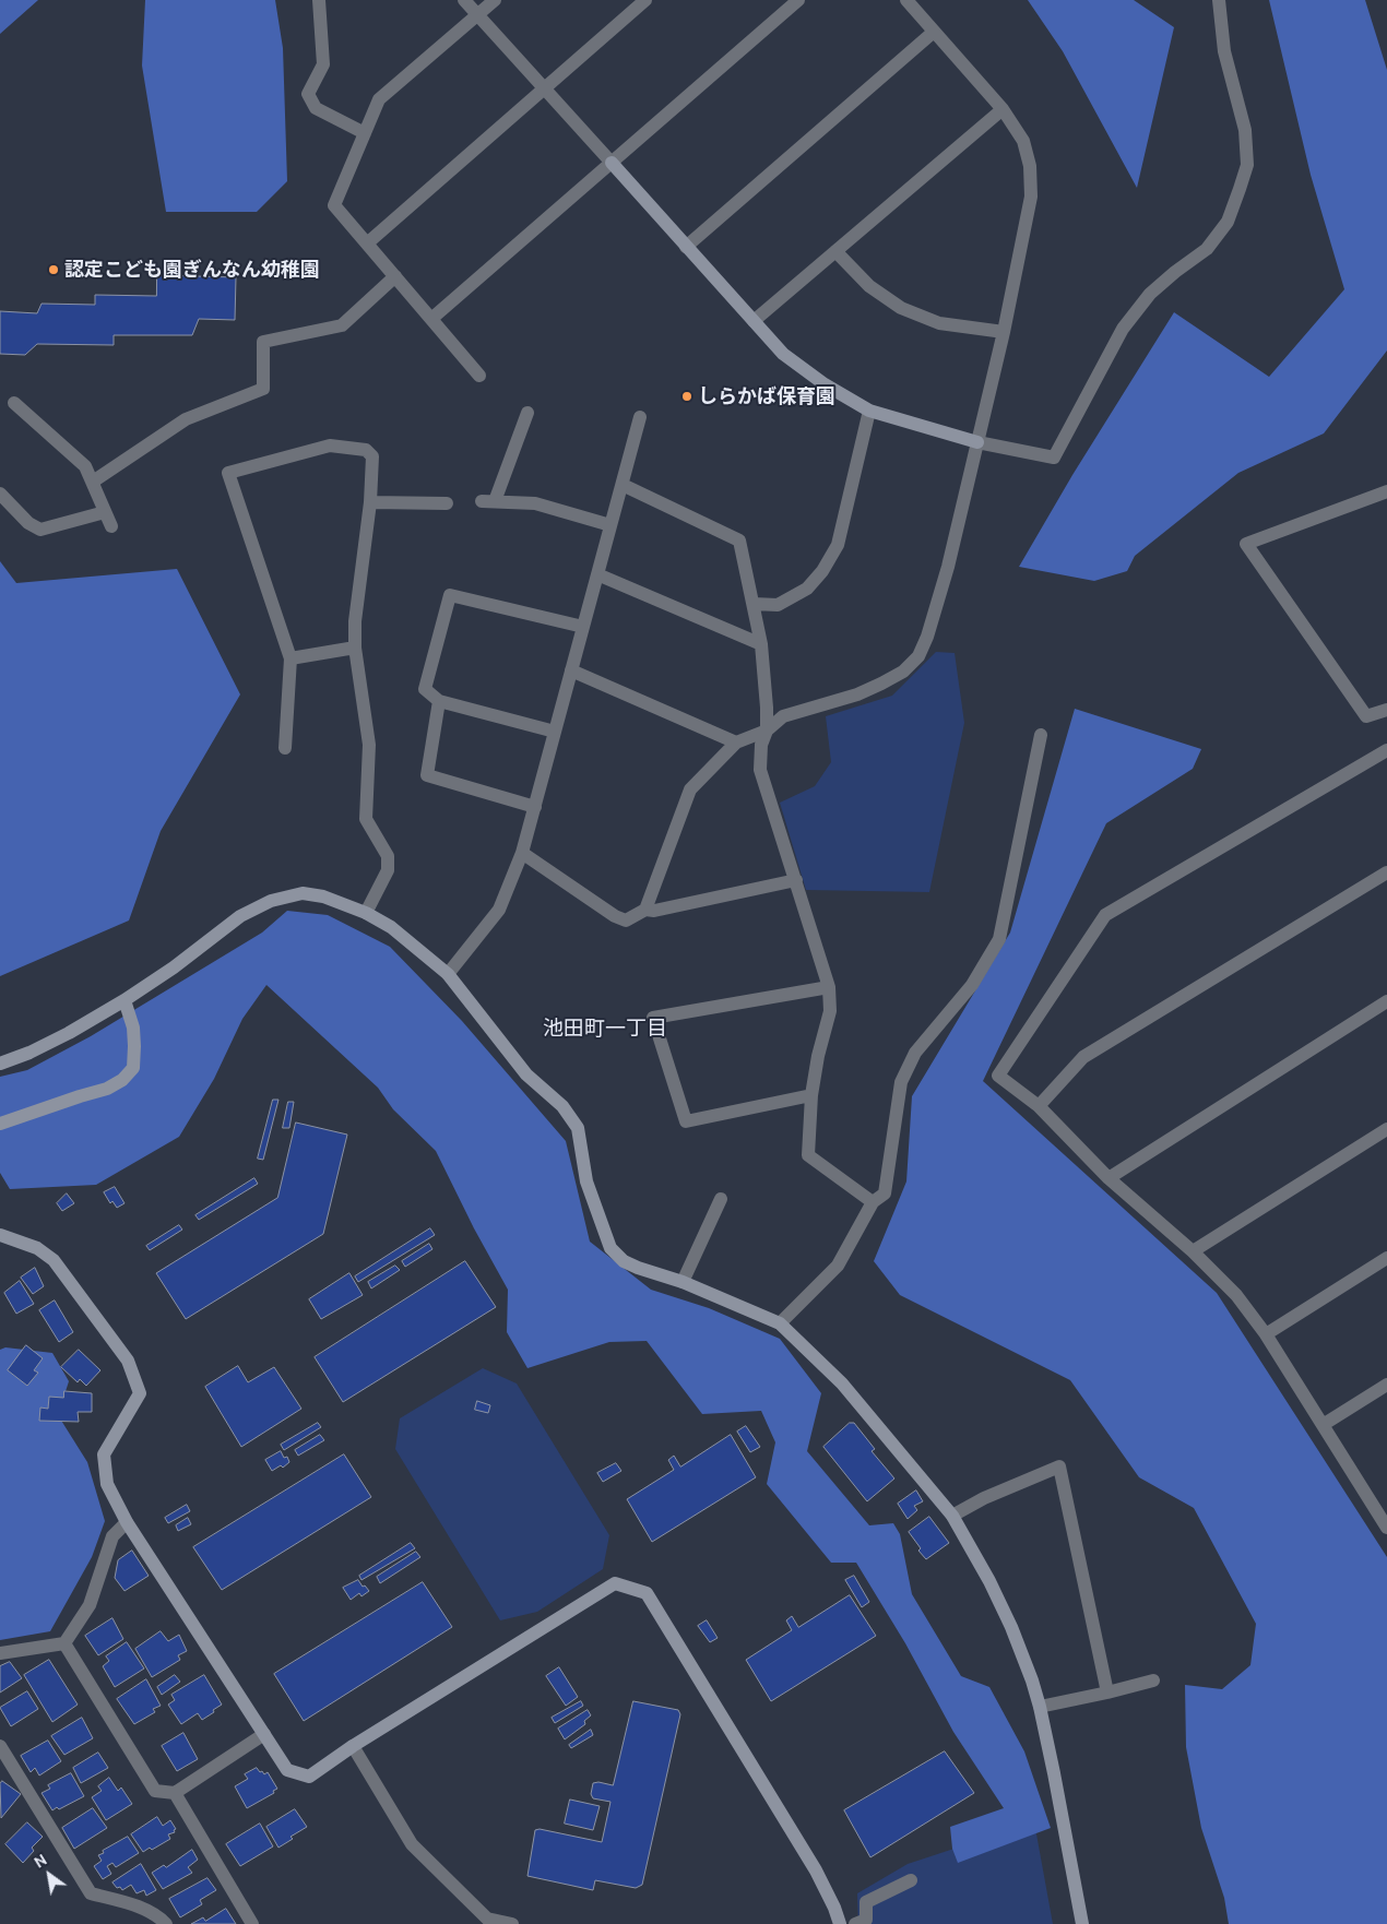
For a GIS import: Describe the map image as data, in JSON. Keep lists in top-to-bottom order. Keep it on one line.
{"districts":["池田町一丁目"],"places":["認定こども園ぎんなん幼稚園","しらかば保育園"],"north":"top left"}
